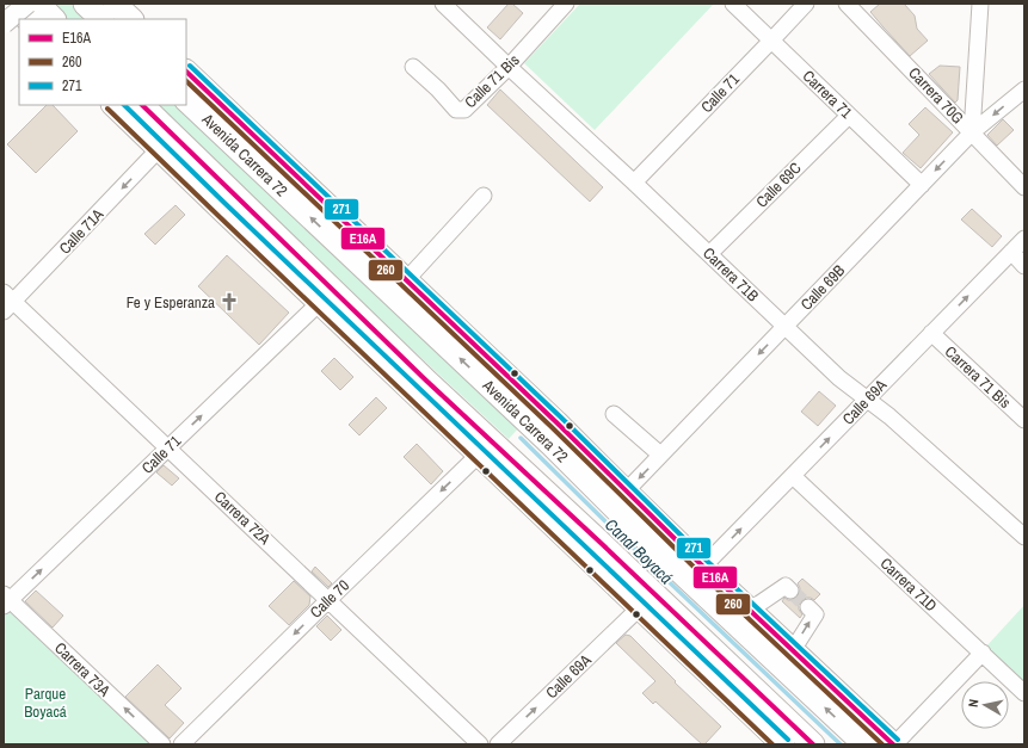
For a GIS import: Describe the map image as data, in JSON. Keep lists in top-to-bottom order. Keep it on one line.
{"streets":{"highway":["Avenida Carrera 72"],"street":["Calle 71 Bis","Calle 71","Carrera 71","Carrera 70G","Calle 69C","Calle 71A","Carrera 71B","Calle 69B","Carrera 71 Bis","Calle 69A","Carrera 72A","Carrera 71D","Calle 70","Carrera 73A"]},"crossings":[["Calle 71 Bis","Carrera 71B"],["Calle 71","Carrera 71"],["Calle 71","Carrera 71B"],["Calle 71","Carrera 72A"],["Calle 71","Carrera 73A"],["Carrera 71","Calle 69C"],["Carrera 71","Calle 69B"],["Carrera 70G","Calle 69B"],["Avenida Carrera 72","Calle 69B"],["Avenida Carrera 72","Calle 69A"],["Calle 69C","Carrera 71B"],["Calle 71A","Carrera 72A"],["Carrera 71B","Calle 69B"],["Carrera 71B","Calle 69A"],["Carrera 71 Bis","Calle 69A"],["Calle 69A","Carrera 71D"],["Carrera 72A","Calle 70"]],"one_way":["Calle 71","Calle 71A","Calle 69B","Calle 69A","Calle 70","Carrera 73A"],"water":["Canal Boyacá"],"parks":["Parque Boyacá"],"places":{"church":["Fe y Esperanza"]},"lines":["transit line 271","transit line E16A","transit line 260"],"legend":["E16A","260","271"],"north":"left"}
